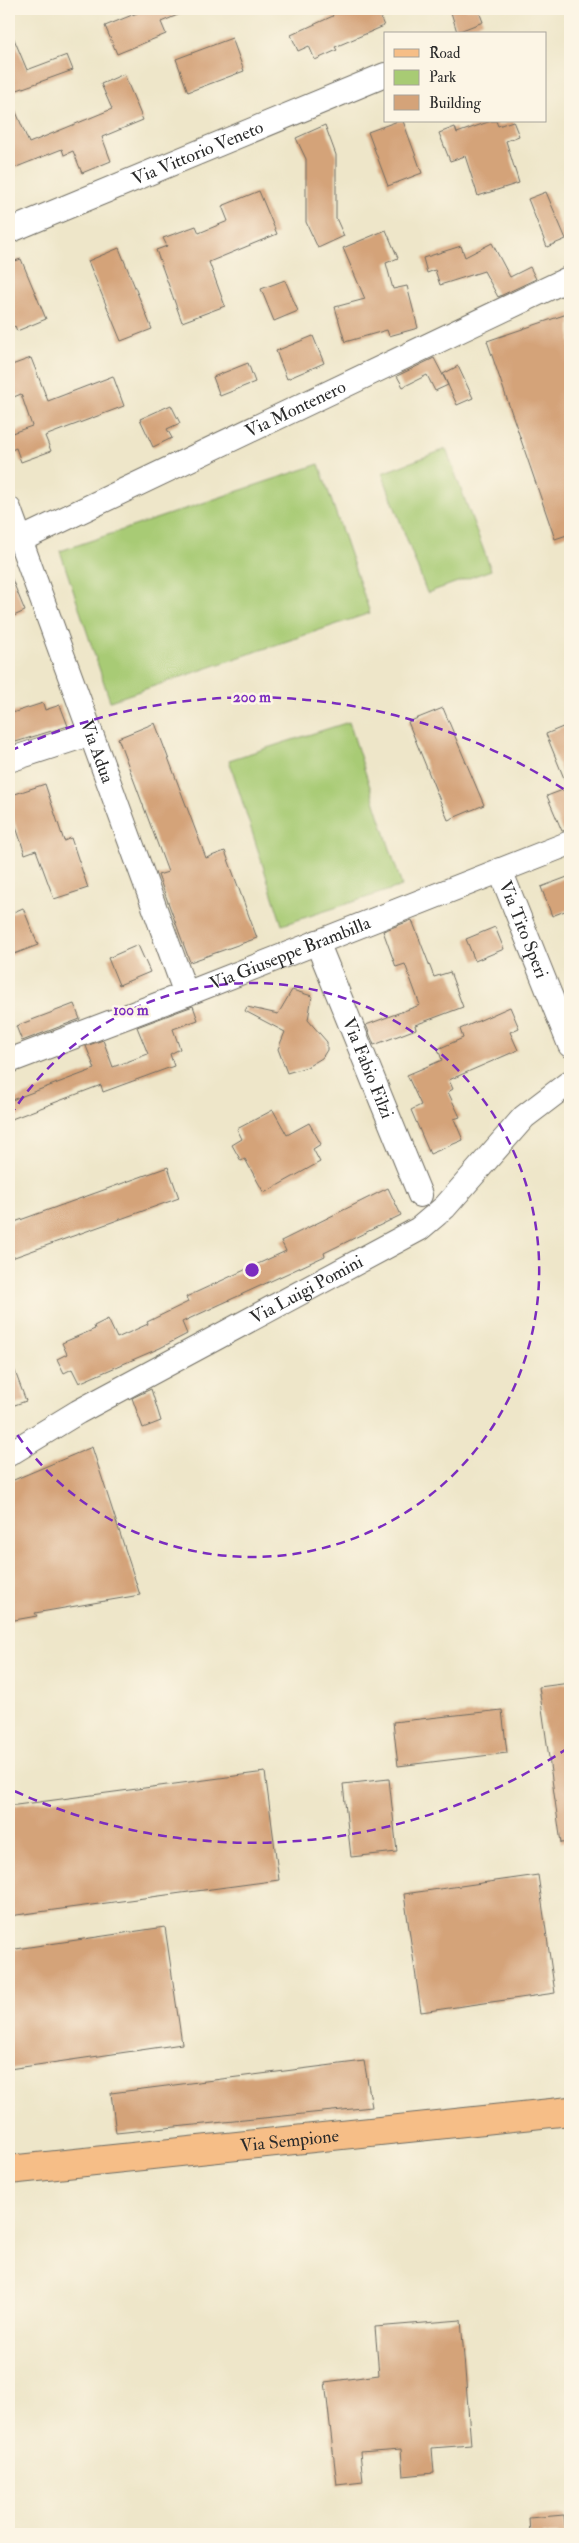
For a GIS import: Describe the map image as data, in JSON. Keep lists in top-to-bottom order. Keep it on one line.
{"streets":{"main road":["Via Sempione"],"street":["Via Vittorio Veneto","Via Montenero","Via Adua","Via Tito Speri","Via Giuseppe Brambilla","Via Fabio Filzi","Via Luigi Pomini"]},"crossings":[["Via Montenero","Via Adua"],["Via Adua","Via Giuseppe Brambilla"],["Via Tito Speri","Via Giuseppe Brambilla"],["Via Giuseppe Brambilla","Via Fabio Filzi"]],"legend":["Road","Park","Building"],"rings":["200 m","100 m"]}
